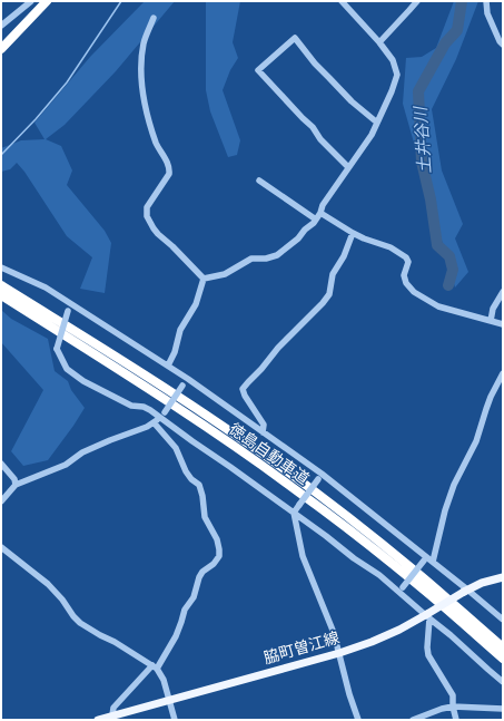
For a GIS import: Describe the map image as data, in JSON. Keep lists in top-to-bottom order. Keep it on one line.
{"streets":{"highway":["徳島自動車道"],"main road":["脇町曽江線"]},"water":["土井谷川"]}
